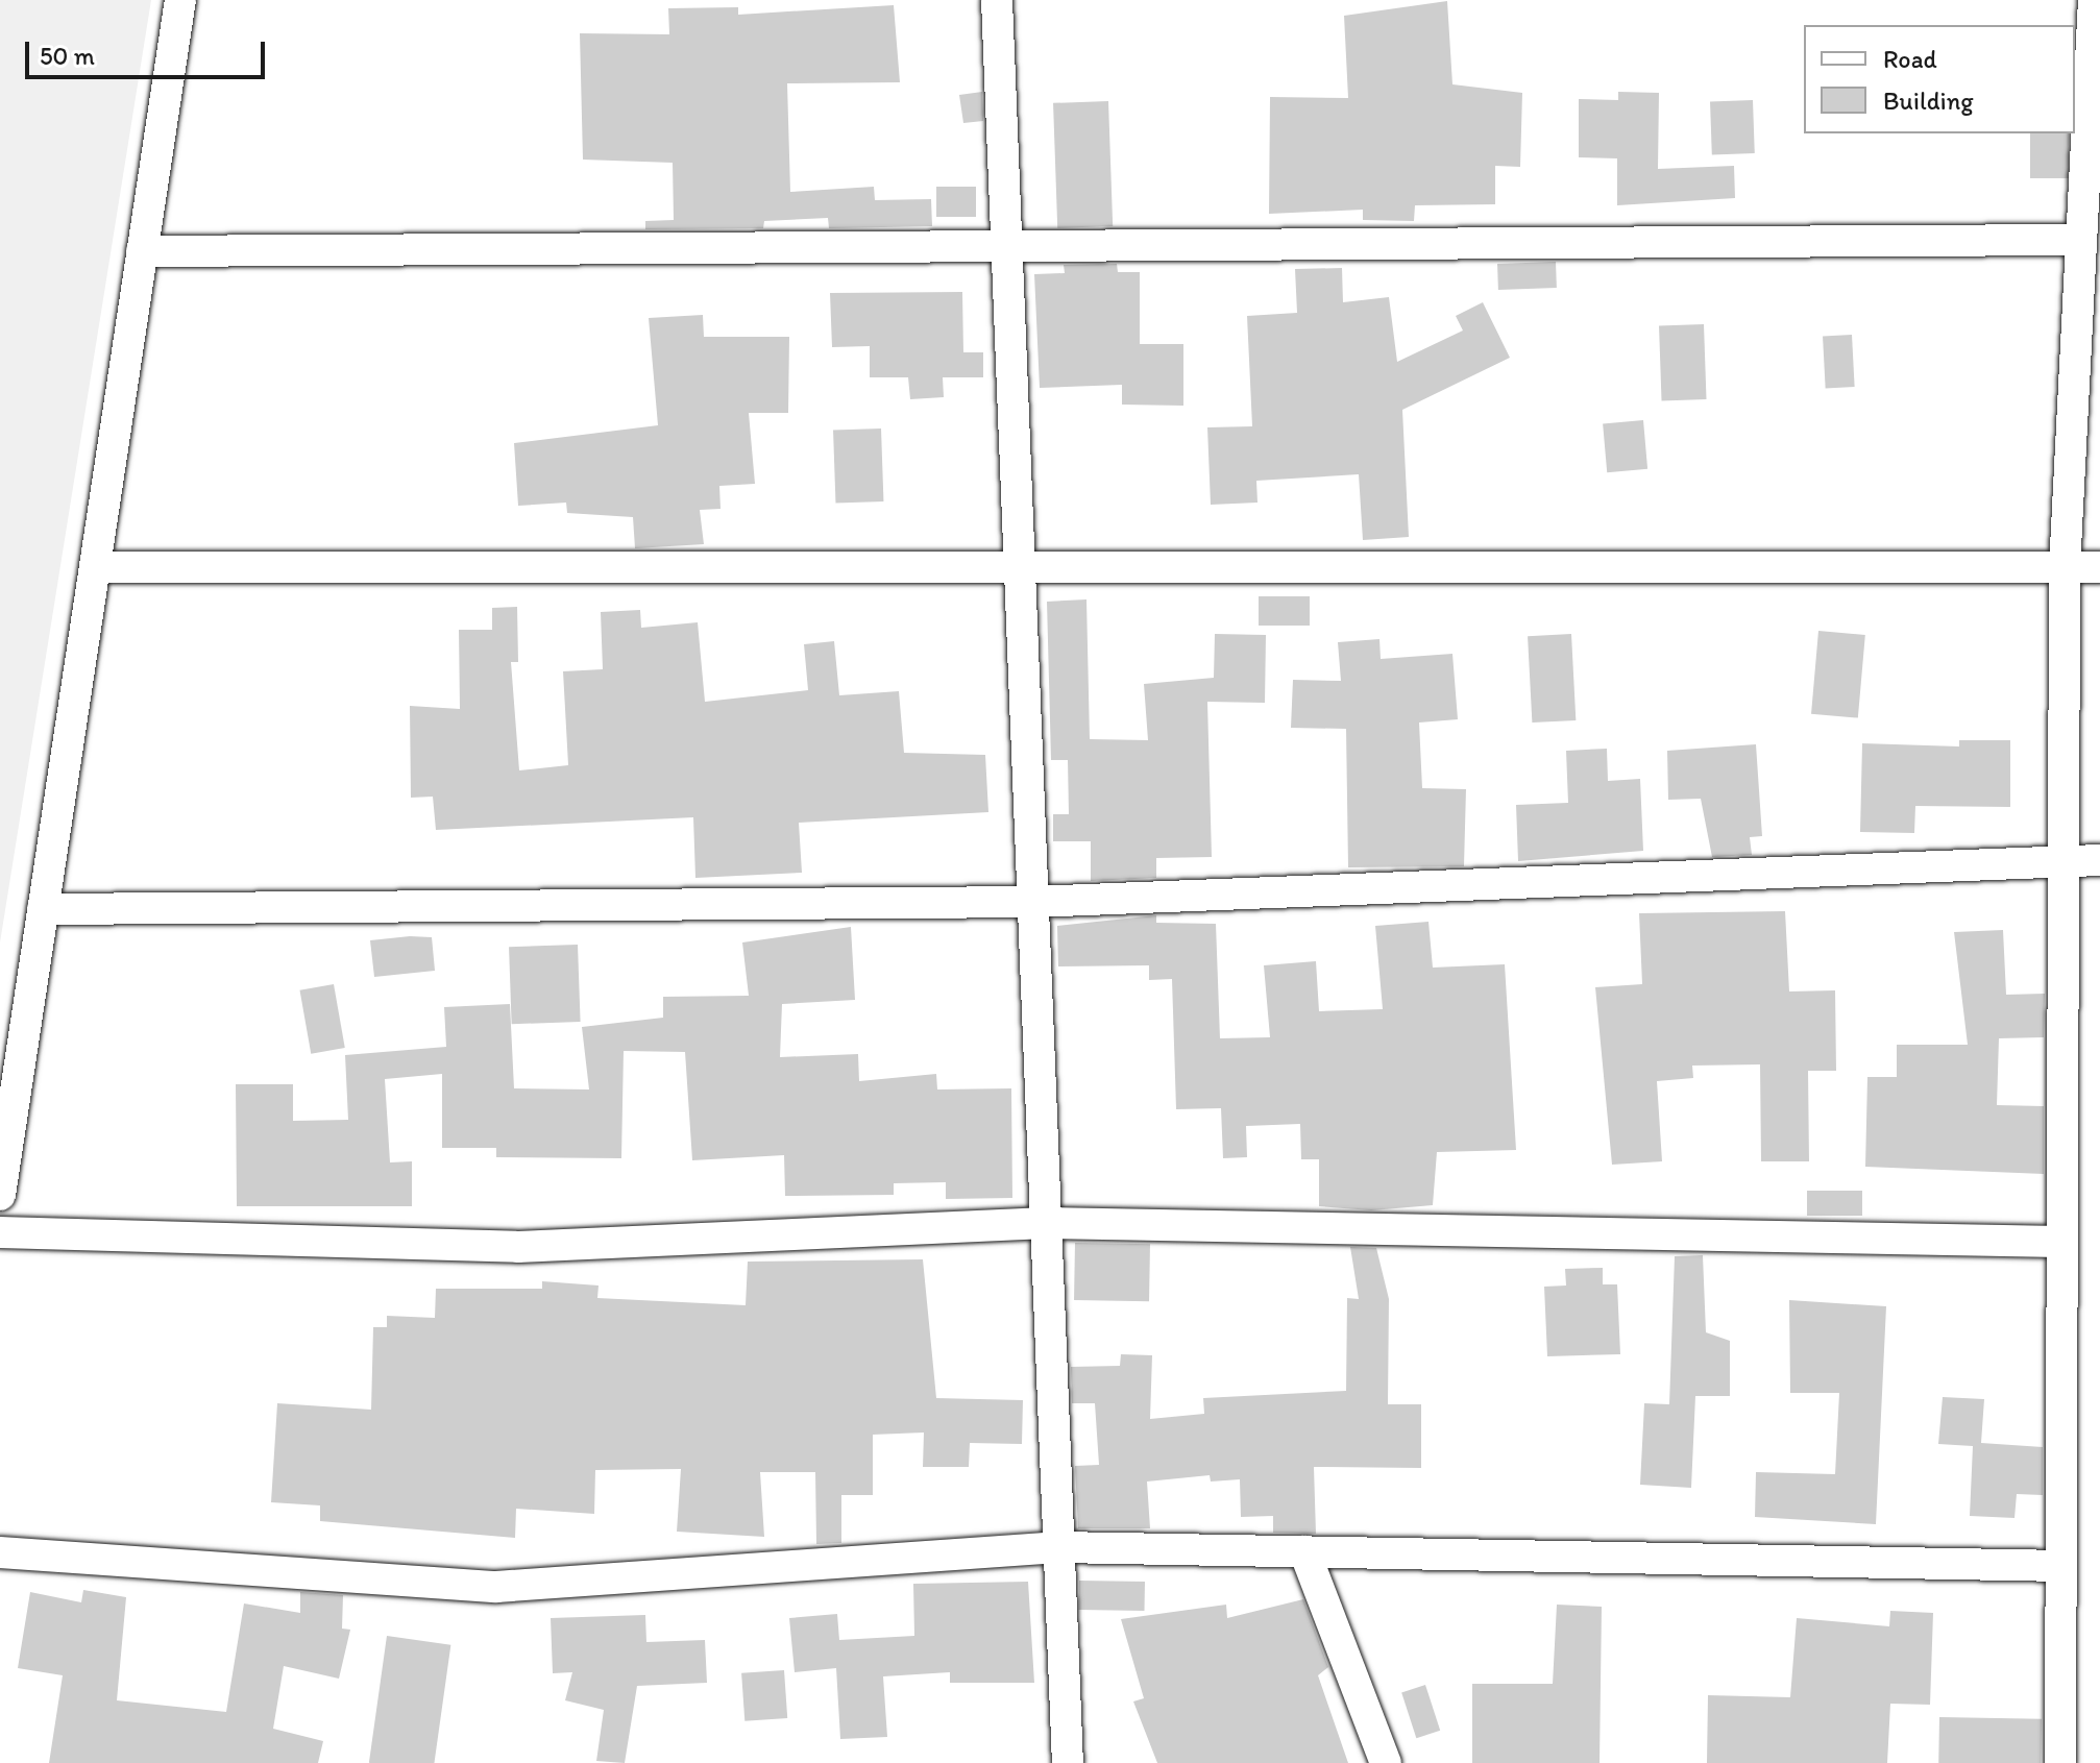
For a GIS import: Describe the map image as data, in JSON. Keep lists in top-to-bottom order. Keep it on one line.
{"legend":["Road","Building"],"scale_bar":"50 m"}
